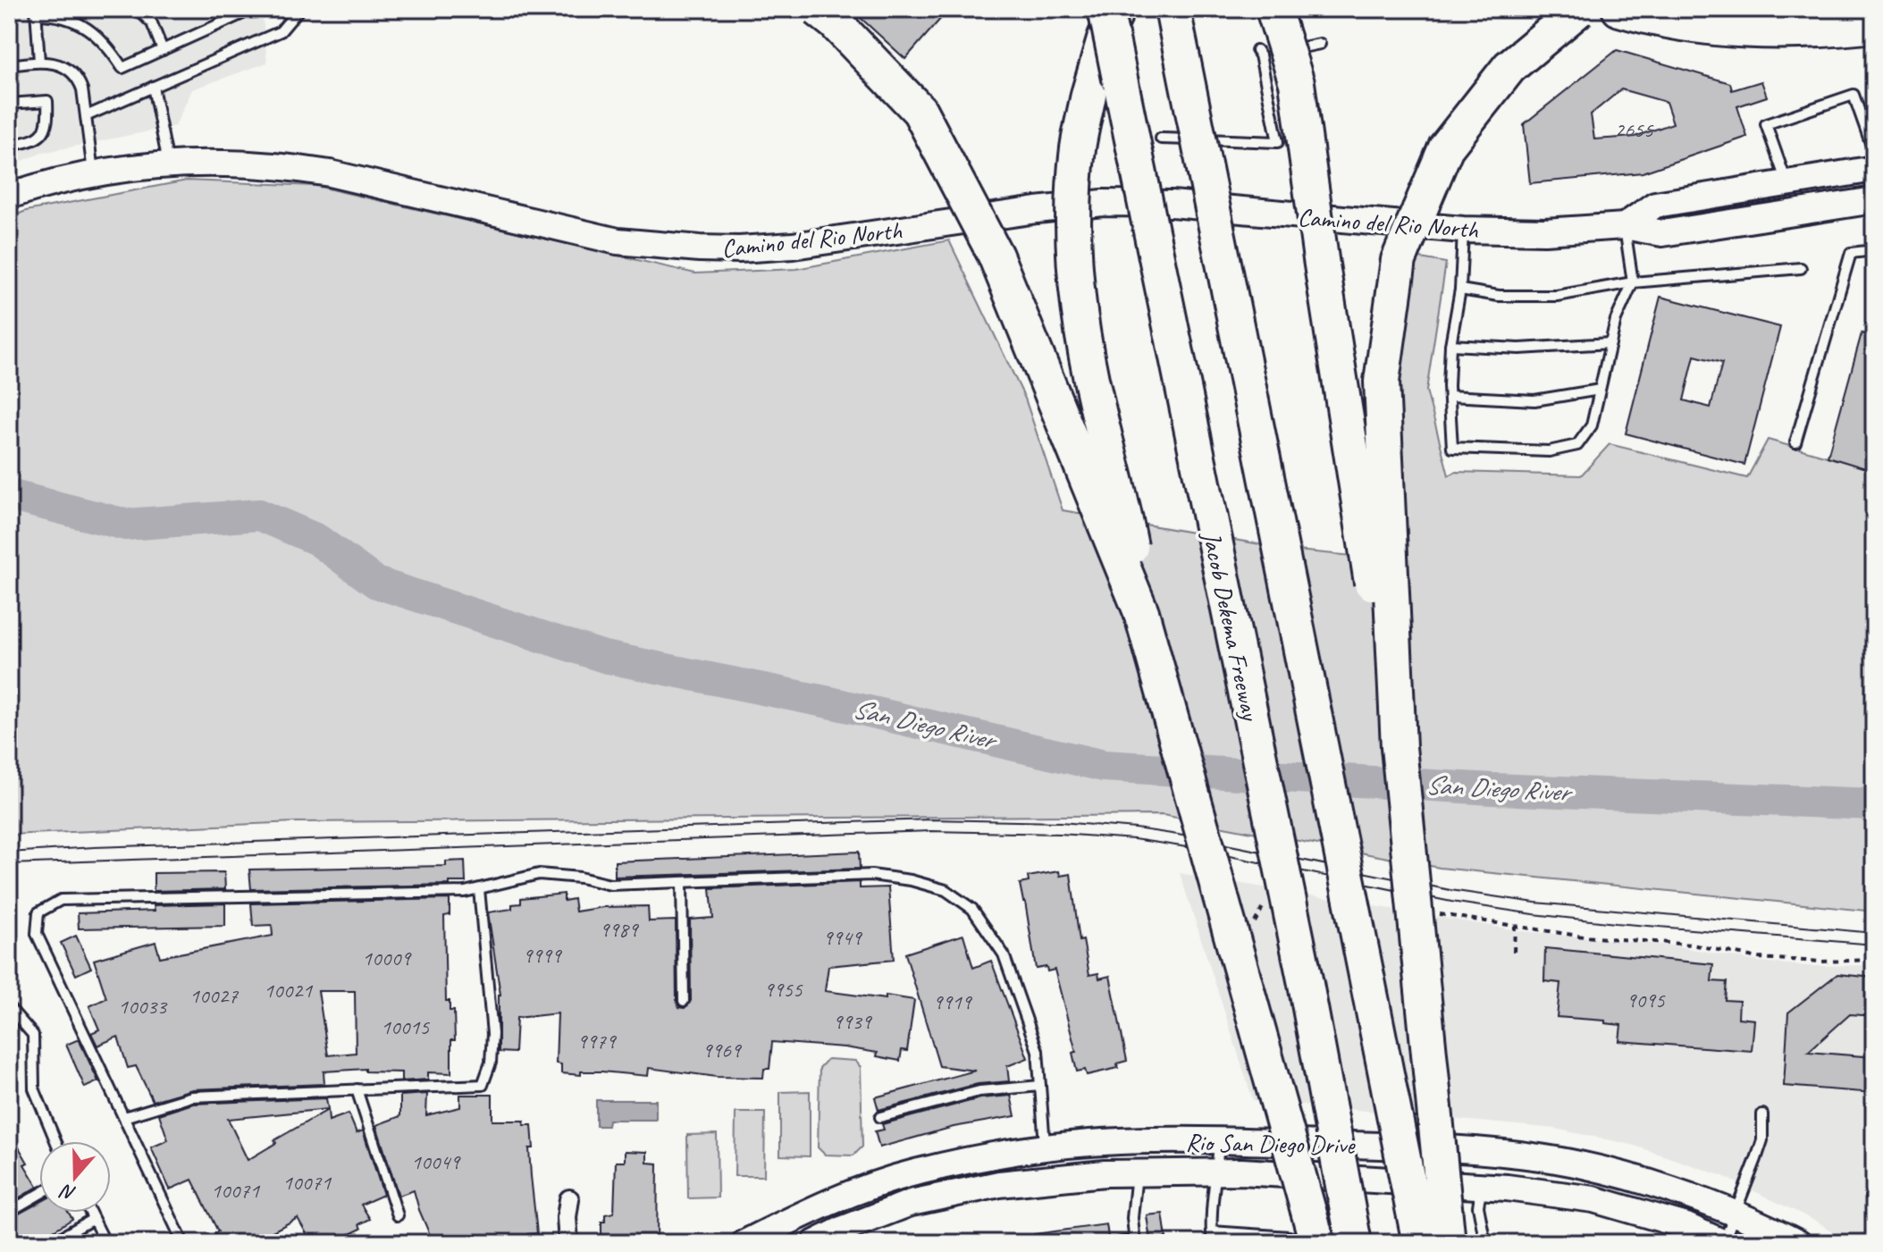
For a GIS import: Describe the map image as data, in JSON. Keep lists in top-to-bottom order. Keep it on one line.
{"streets":{"highway":["Jacob Dekema Freeway"],"main road":["Camino del Rio North","Rio San Diego Drive"]},"water":["San Diego River"],"house_numbers":["2655","9989","9949","9999","10009","9955","10021","10027","9095","9919","10033","9939","10015","9979","9969","10049","10071","10071"],"north":"bottom"}
